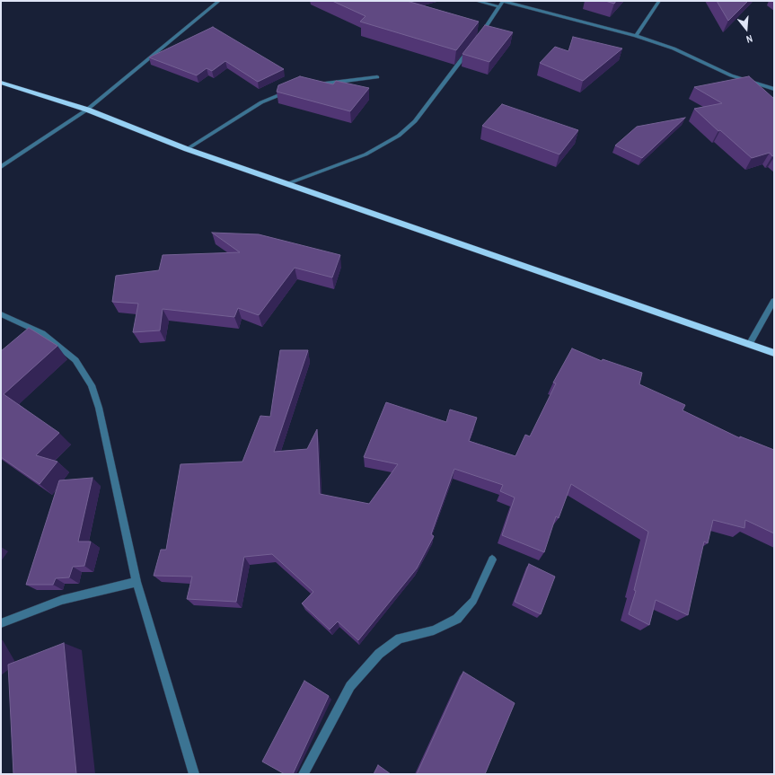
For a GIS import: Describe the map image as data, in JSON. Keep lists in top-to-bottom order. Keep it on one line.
{"north":"bottom"}
